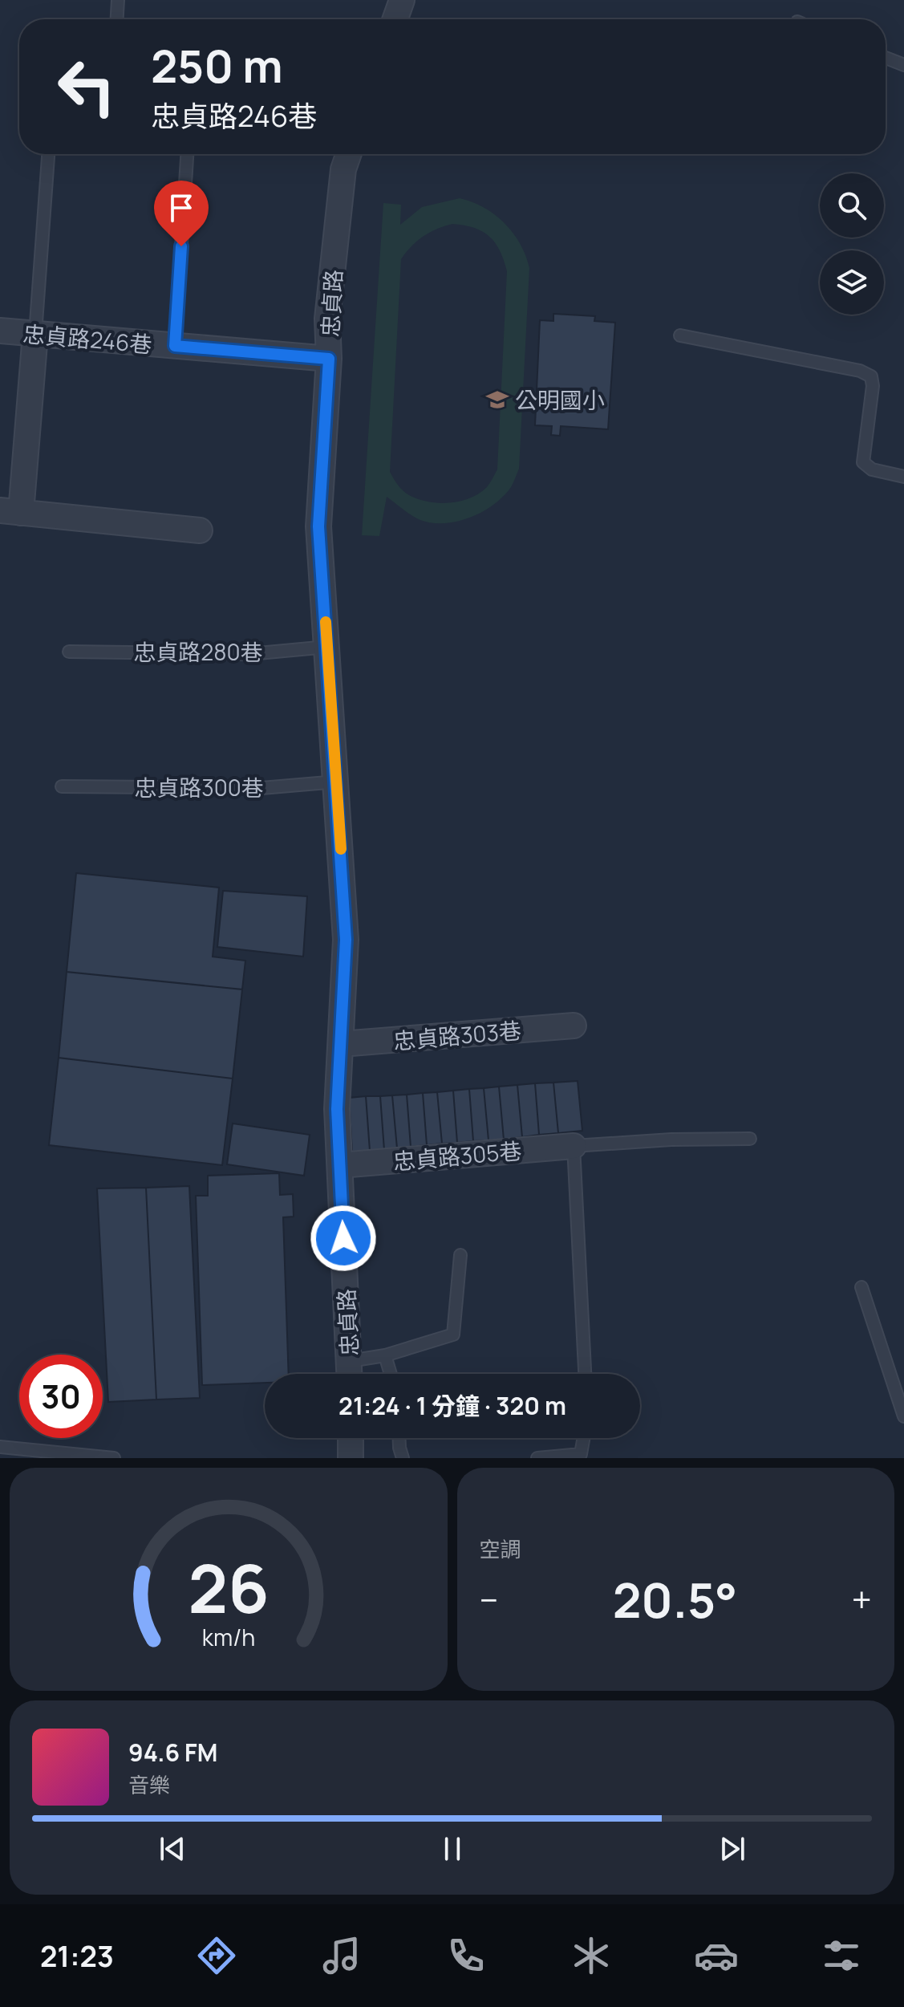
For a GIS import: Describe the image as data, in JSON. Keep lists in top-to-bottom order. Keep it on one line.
{"streets":{"street":["忠貞路","忠貞路246巷","忠貞路303巷","忠貞路305巷"],"lane":["忠貞路280巷","忠貞路300巷"]},"crossings":[["忠貞路","忠貞路246巷"],["忠貞路","忠貞路280巷"],["忠貞路","忠貞路300巷"],["忠貞路","忠貞路303巷"],["忠貞路","忠貞路305巷"]],"places":{"school or university":["公明國小"]},"page":{"turn":["250 m","忠貞路246巷"],"limit":"30","trip":"21:24 · 1 分鐘 · 320 m","tile":"空調","heat":["−","20.5°","+"],"song":["94.6 FM","音樂"],"tabs":"21:23","gauge":["26","km/h"]}}
